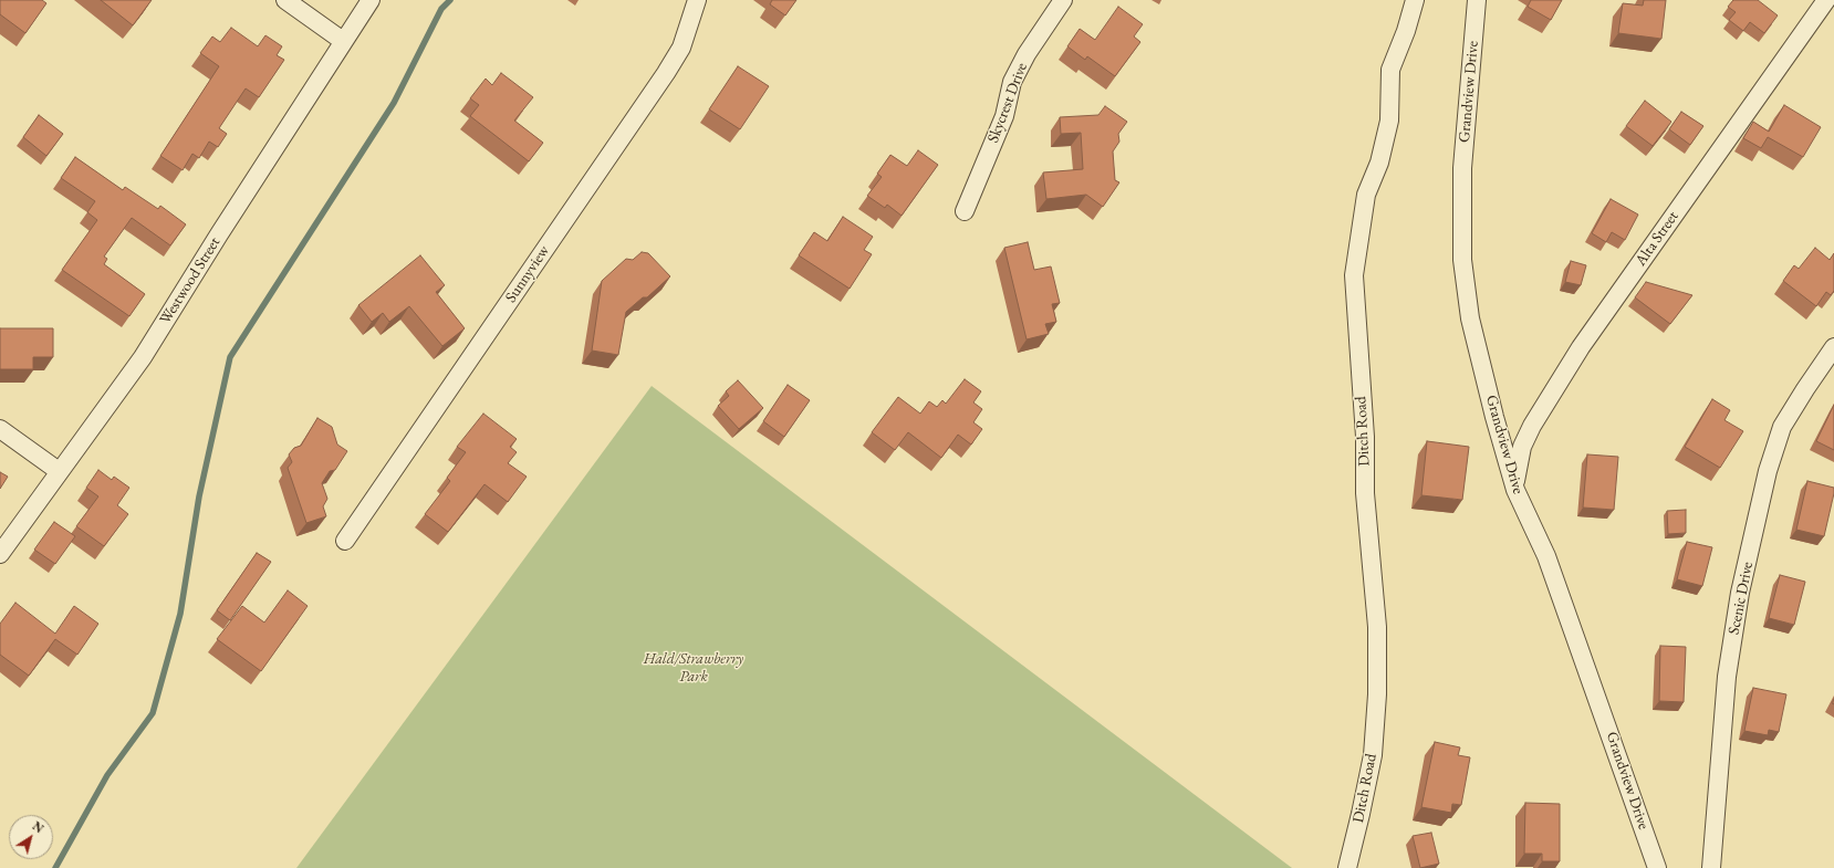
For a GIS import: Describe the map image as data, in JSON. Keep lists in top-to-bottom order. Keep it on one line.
{"streets":{"street":["Grandview Drive","Skycrest Drive","Alta Street","Sunnyview","Westwood Street","Ditch Road","Scenic Drive"]},"crossings":[["Grandview Drive","Alta Street"]],"parks":["Hald/Strawberry Park"],"north":"top right"}
